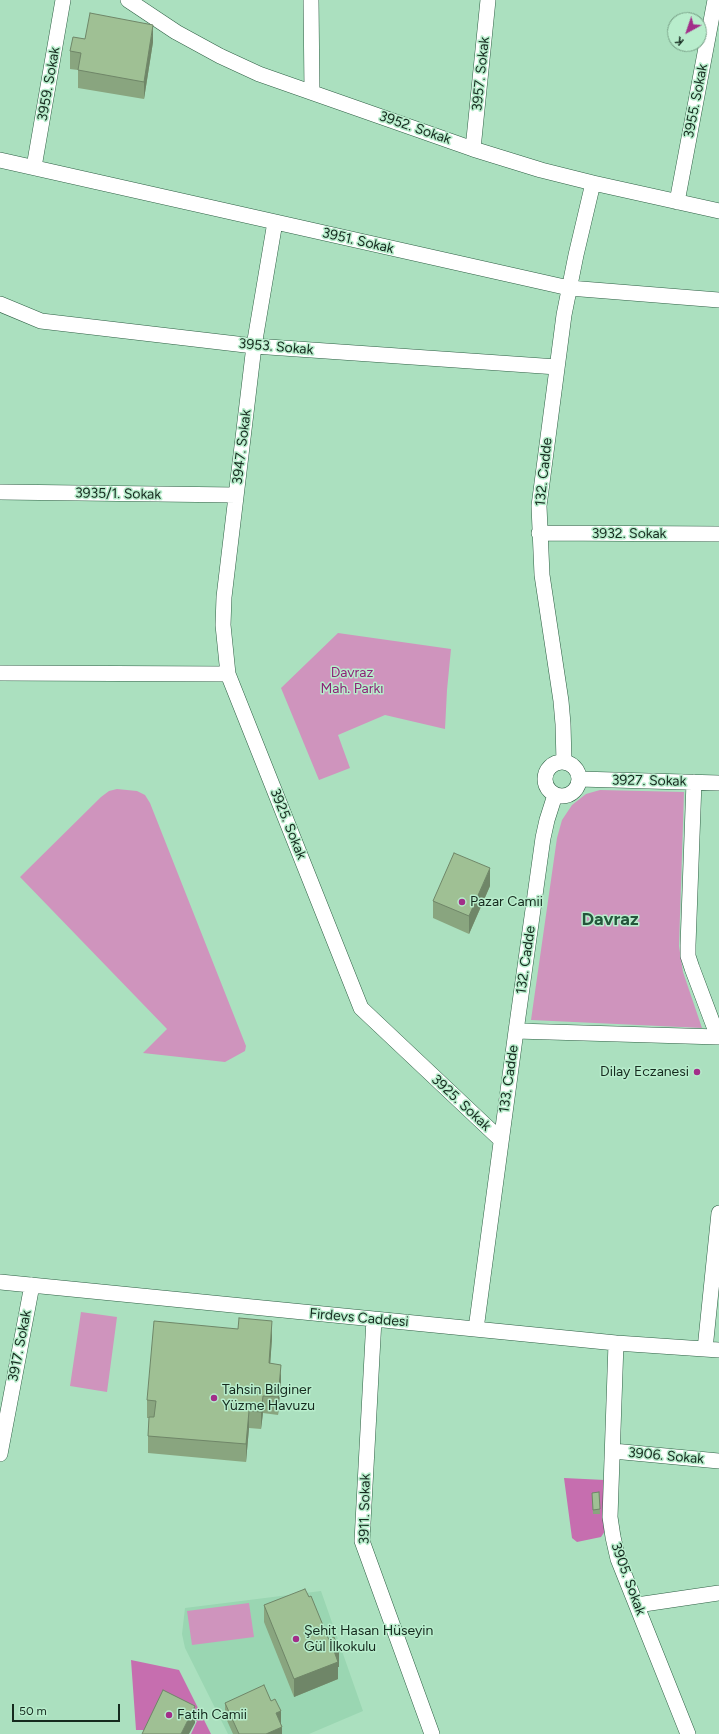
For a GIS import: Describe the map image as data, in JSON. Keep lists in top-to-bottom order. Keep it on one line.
{"streets":{"street":["3957. Sokak","3959. Sokak","3955. Sokak","3952. Sokak","3951. Sokak","3953. Sokak","3947. Sokak","132. Cadde","3935/1. Sokak","3932. Sokak","3927. Sokak","3925. Sokak","133. Cadde","Firdevs Caddesi","3917. Sokak","3906. Sokak","3911. Sokak","3905. Sokak"]},"crossings":[["3957. Sokak","3952. Sokak"],["3959. Sokak","3951. Sokak"],["3955. Sokak","3952. Sokak"],["3952. Sokak","132. Cadde"],["3951. Sokak","3947. Sokak"],["3951. Sokak","132. Cadde"],["3953. Sokak","3947. Sokak"],["3953. Sokak","132. Cadde"],["3947. Sokak","3935/1. Sokak"],["3947. Sokak","3925. Sokak"],["132. Cadde","3932. Sokak"],["132. Cadde","3927. Sokak"],["132. Cadde","133. Cadde"],["3925. Sokak","133. Cadde"],["133. Cadde","Firdevs Caddesi"],["Firdevs Caddesi","3917. Sokak"],["Firdevs Caddesi","3911. Sokak"],["Firdevs Caddesi","3905. Sokak"],["3906. Sokak","3905. Sokak"]],"districts":["Davraz"],"parks":["Davraz Mah. Parkı"],"places":["Pazar Camii","Dilay Eczanesi","Tahsin Bilginer Yüzme Havuzu","Şehit Hasan Hüseyin Gül İlkokulu","Fatih Camii"],"scale_bar":"50 m","north":"bottom left"}
